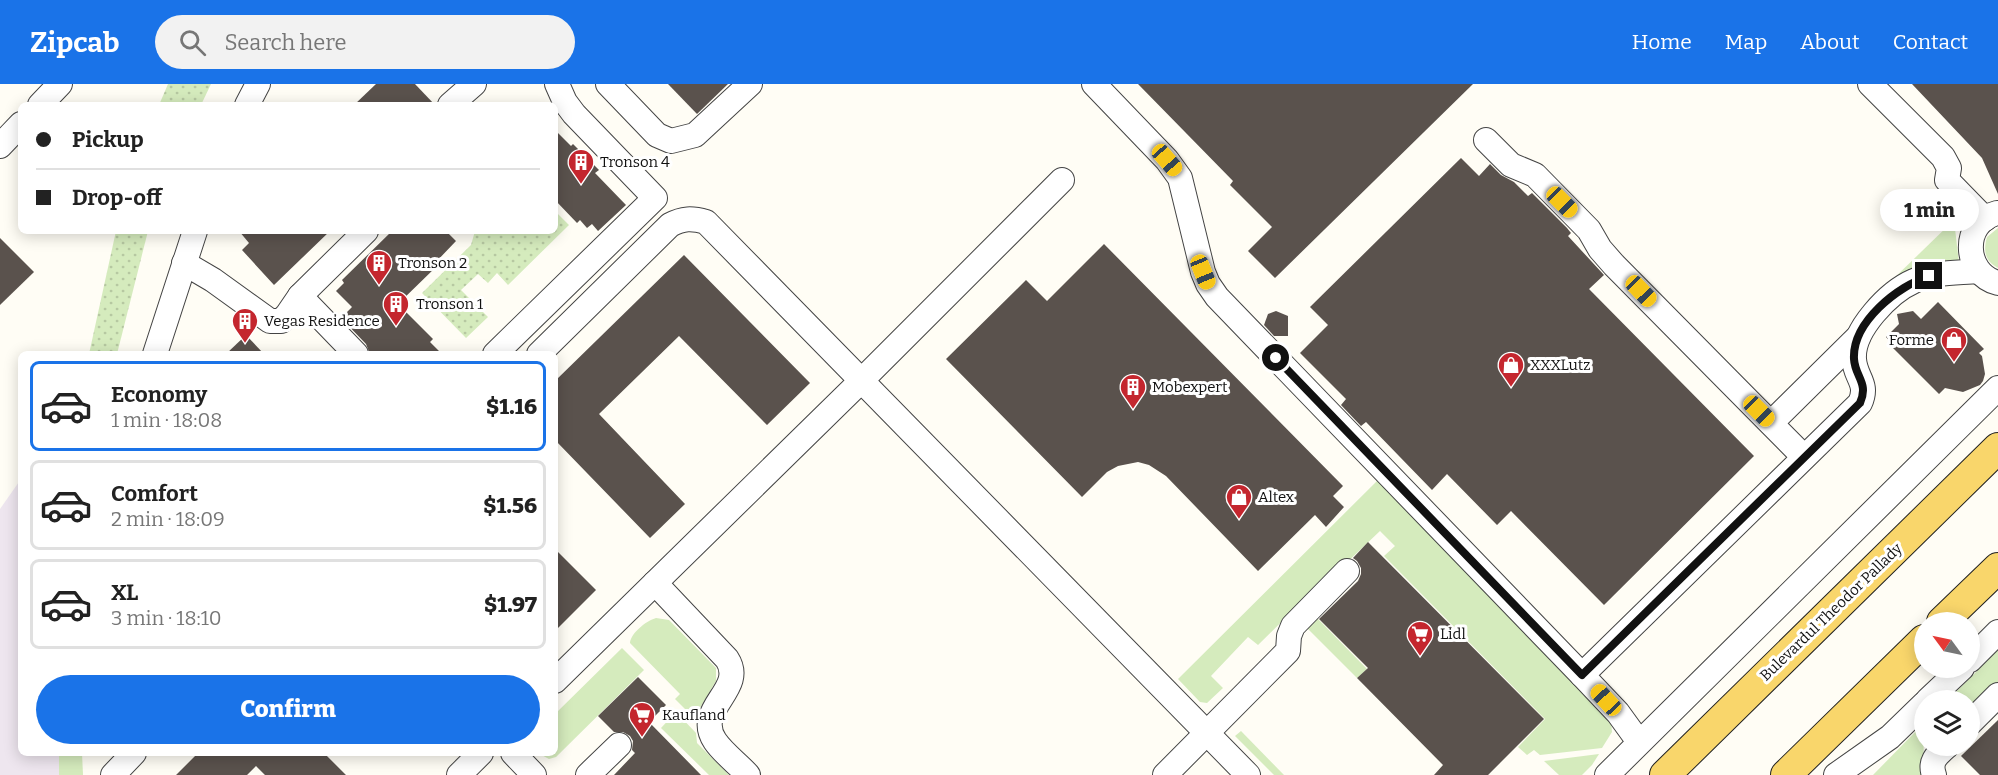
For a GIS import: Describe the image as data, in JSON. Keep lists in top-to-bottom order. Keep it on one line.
{"streets":{"main road":["Bulevardul Theodor Pallady"]},"places":{"building":["Tronson 4","Tronson 2","Tronson 1","Vegas Residence","Mobexpert"],"shop":["Forme","XXXLutz","Altex"],"supermarket":["Lidl","Kaufland"]},"north":"top left","page":{"header":"Zipcab","search":"Search here","nav":["Home","Map","About","Contact"],"banner":["Pickup","Drop-off"],"bubble":"1 min","list":[{"name":"Economy","note":"1 min · 18:08","value":"$1.16"},{"name":"Comfort","note":"2 min · 18:09","value":"$1.56"},{"name":"XL","note":"3 min · 18:10","value":"$1.97"}],"buttons":"Confirm"}}
